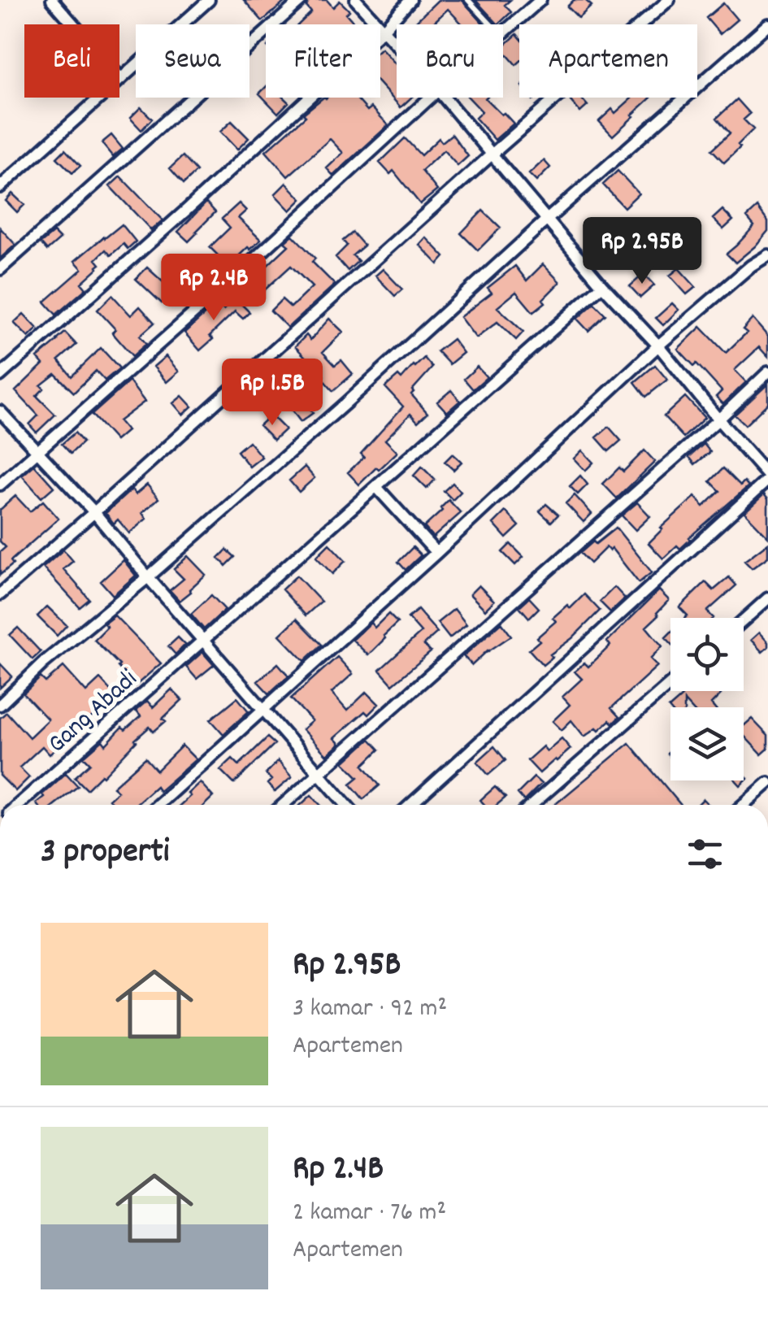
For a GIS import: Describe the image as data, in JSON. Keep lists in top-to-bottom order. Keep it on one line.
{"streets":{"street":["Gang Abadi"]},"page":{"chip":["Beli","Sewa","Filter","Baru","Apartemen"],"price":["Rp 2.95B","Rp 2.4B","Rp 1.5B"],"heading":"3 properti","list":[{"name":"Rp 2.95B","note":"3 kamar · 92 m² · Apartemen"},{"name":"Rp 2.4B","note":"2 kamar · 76 m² · Apartemen"}]}}
